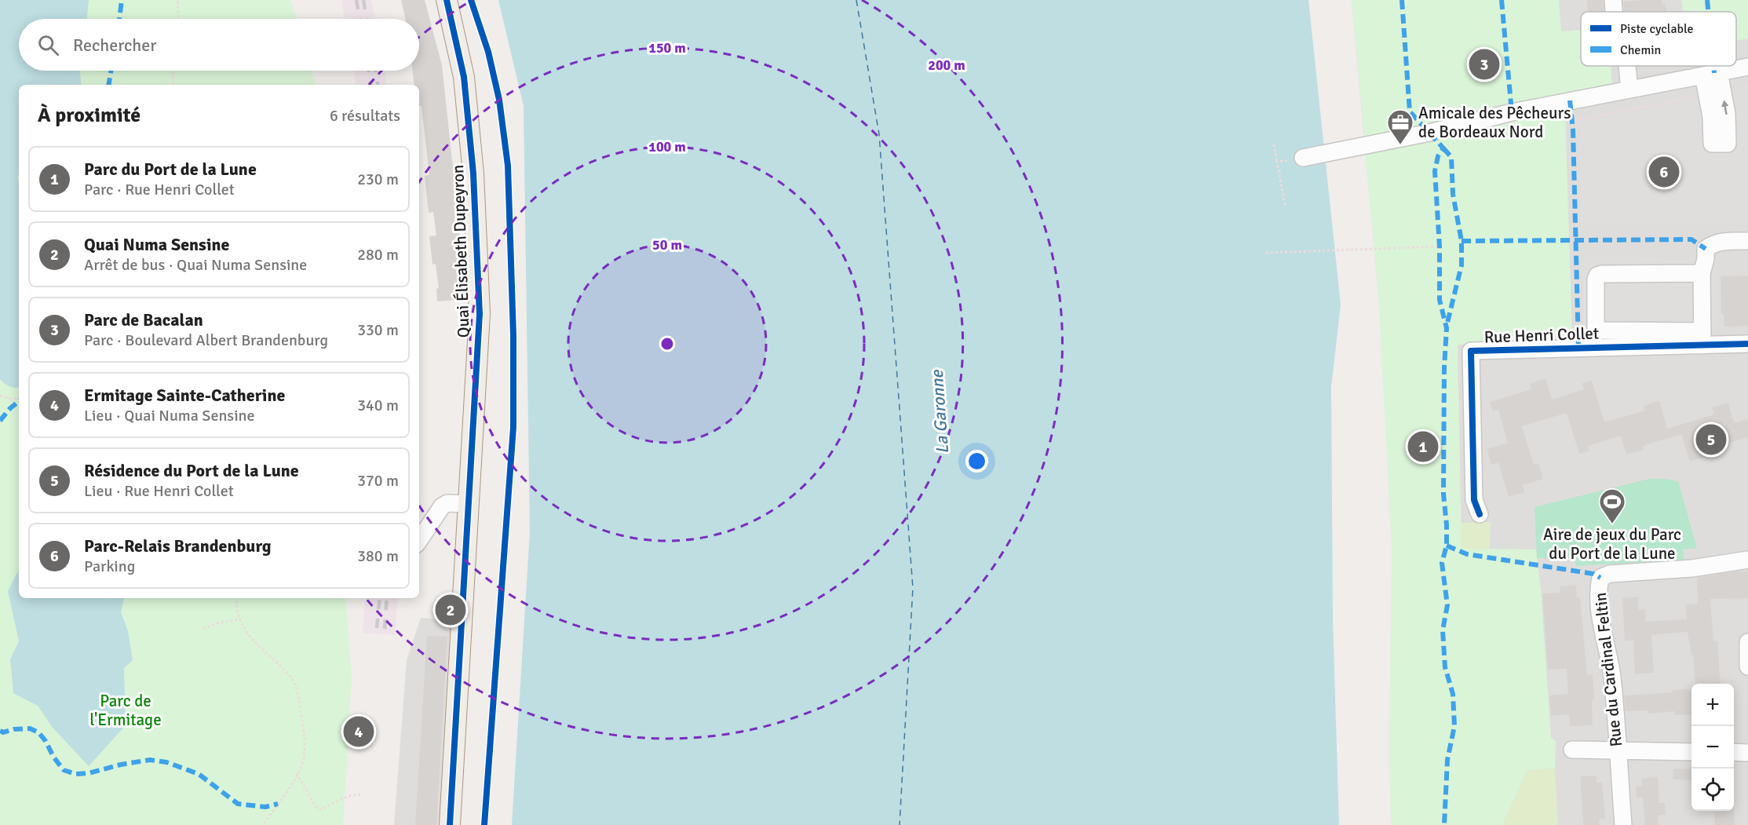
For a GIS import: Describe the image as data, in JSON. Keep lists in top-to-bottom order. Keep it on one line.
{"streets":{"main road":["Quai Élisabeth Dupeyron"],"street":["Rue Henri Collet","Rue du Cardinal Feltin"]},"water":["La Garonne"],"parks":["Parc de l'Ermitage"],"places":{"office":["Amicale des Pêcheurs de Bordeaux Nord"],"sports":["Aire de jeux du Parc du Port de la Lune"]},"legend":["Piste cyclable","Chemin"],"page":{"search":"Rechercher","pins":["3","6","5","1","2","4"],"heading":["À proximité","6 résultats"],"list":[{"mark":"1","name":"Parc du Port de la Lune","note":"Parc · Rue Henri Collet","value":"230 m"},{"mark":"2","name":"Quai Numa Sensine","note":"Arrêt de bus · Quai Numa Sensine","value":"280 m"},{"mark":"3","name":"Parc de Bacalan","note":"Parc · Boulevard Albert Brandenburg","value":"330 m"},{"mark":"4","name":"Ermitage Sainte-Catherine","note":"Lieu · Quai Numa Sensine","value":"340 m"},{"mark":"5","name":"Résidence du Port de la Lune","note":"Lieu · Rue Henri Collet","value":"370 m"},{"mark":"6","name":"Parc-Relais Brandenburg","note":"Parking","value":"380 m"}],"map_buttons":["+","−"]},"rings":["150 m","200 m","100 m","50 m"]}
